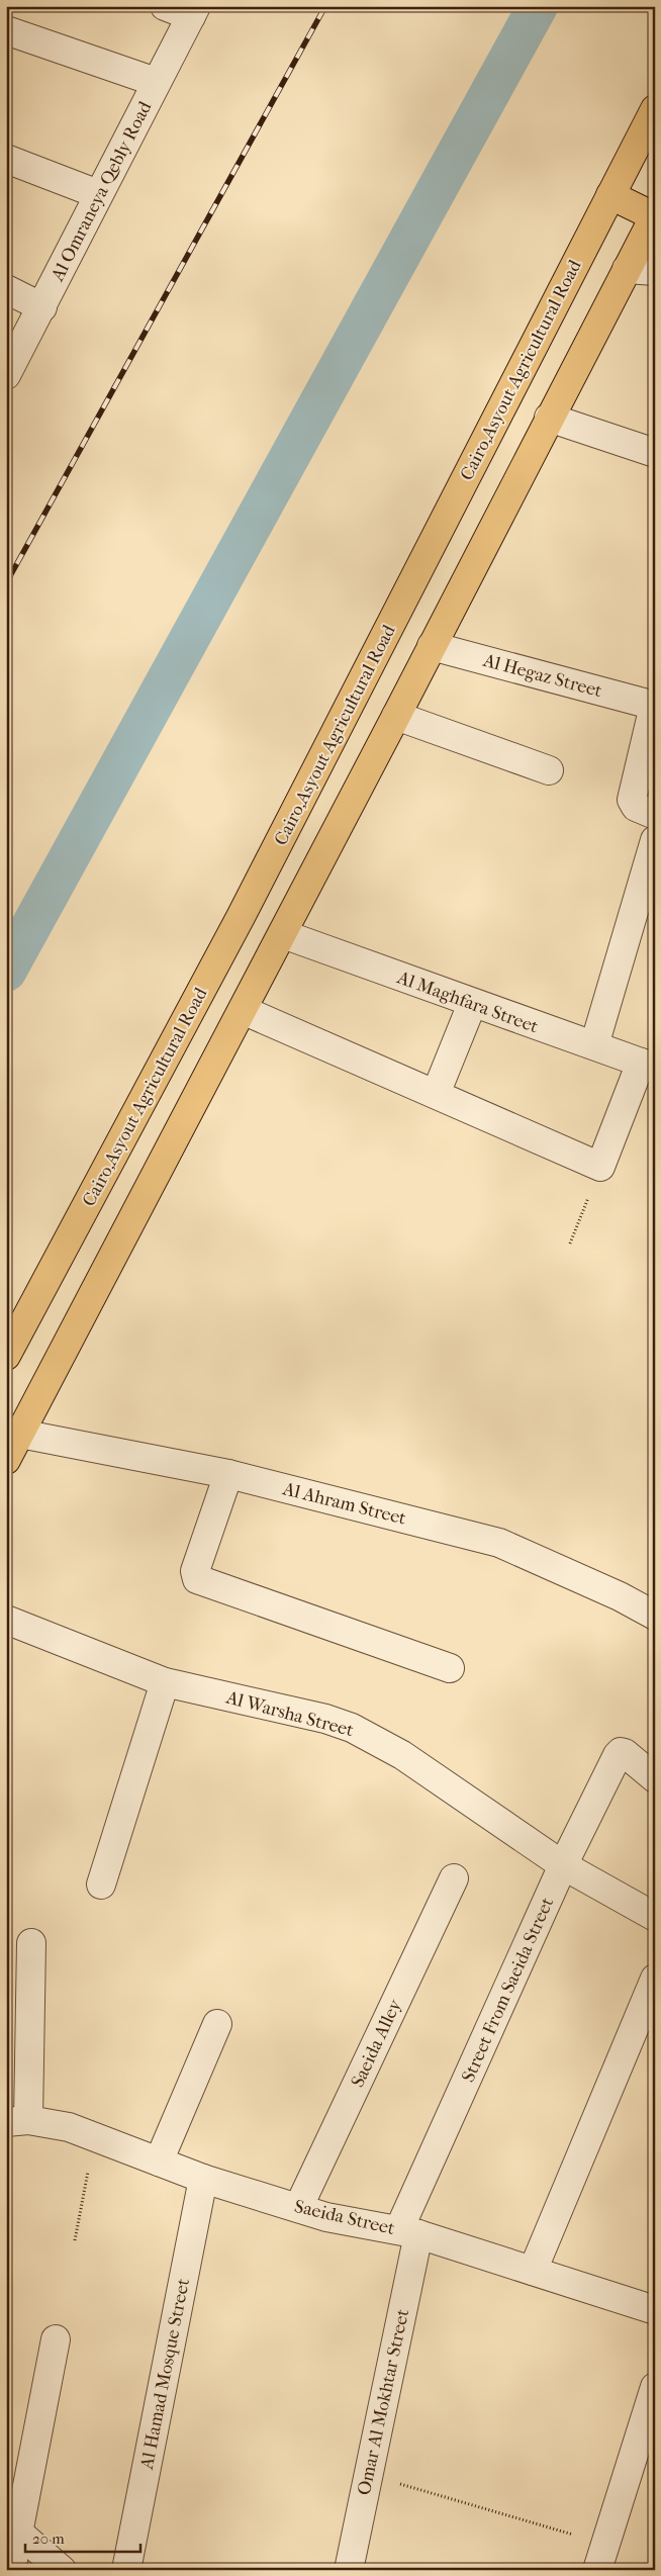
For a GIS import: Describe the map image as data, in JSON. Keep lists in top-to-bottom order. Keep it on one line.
{"streets":{"highway":["Cairo,Asyout Agricultural Road"],"street":["Al Omraneya Qebly Road","Al Hegaz Street","Al Maghfara Street","Al Ahram Street","Al Warsha Street","Street From Saeida Street","Saeida Alley","Saeida Street","Al Hamad Mosque Street","Omar Al Mokhtar Street"]},"crossings":[["Al Warsha Street","Street From Saeida Street"],["Street From Saeida Street","Saeida Street"],["Street From Saeida Street","Omar Al Mokhtar Street"],["Saeida Alley","Saeida Street"],["Saeida Street","Al Hamad Mosque Street"],["Saeida Street","Omar Al Mokhtar Street"]],"scale_bar":"20 m"}
